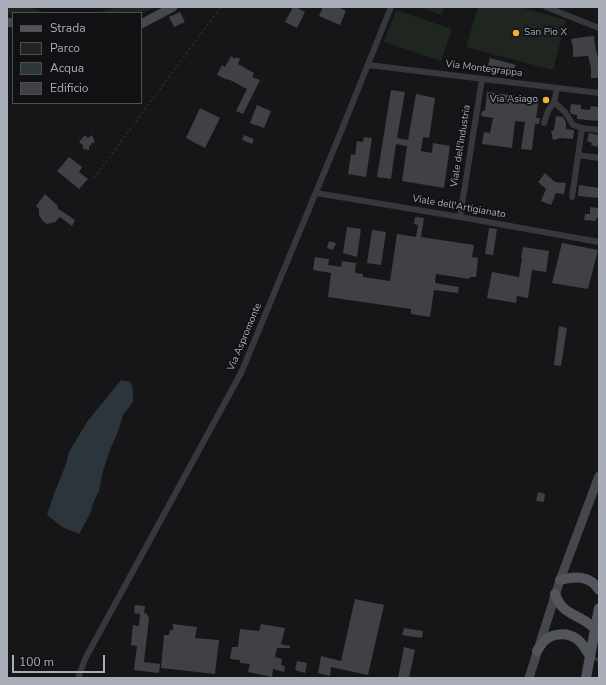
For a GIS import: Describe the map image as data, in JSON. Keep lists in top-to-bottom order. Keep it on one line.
{"streets":{"street":["Via Montegrappa","Viale dell'Industria","Viale dell'Artigianato","Via Aspromonte"]},"crossings":[["Via Montegrappa","Viale dell'Industria"],["Via Montegrappa","Via Aspromonte"],["Viale dell'Industria","Viale dell'Artigianato"],["Viale dell'Artigianato","Via Aspromonte"]],"places":["San Pio X","Via Asiago"],"legend":["Strada","Parco","Acqua","Edificio"],"scale_bar":"100 m"}
